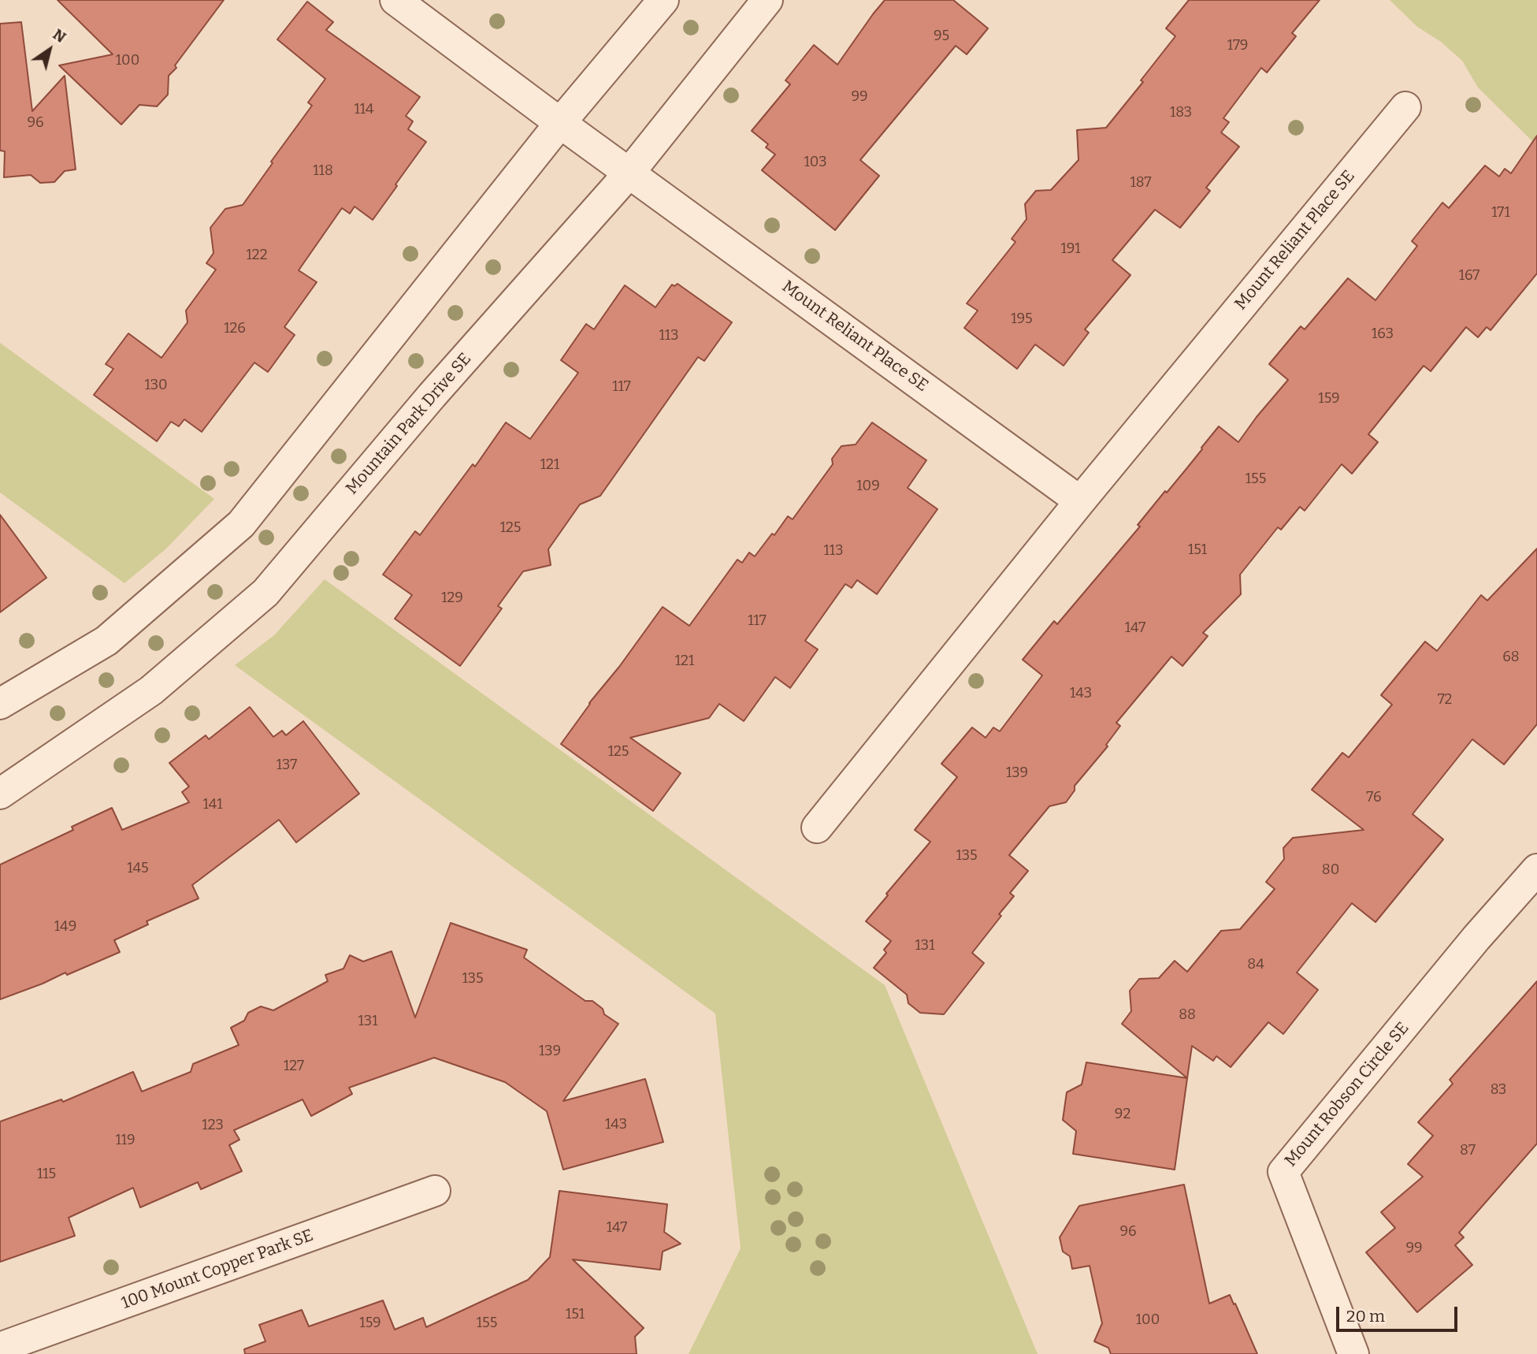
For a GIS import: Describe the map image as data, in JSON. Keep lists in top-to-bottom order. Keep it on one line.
{"streets":{"street":["Mount Reliant Place SE","Mountain Park Drive SE","Mount Robson Circle SE","100 Mount Copper Park SE"]},"crossings":[["Mount Reliant Place SE","Mountain Park Drive SE"]],"house_numbers":["95","179","100","99","114","183","96","103","118","187","171","191","122","167","195","126","163","113","130","117","159","121","155","109","125","151","113","129","117","147","68","121","143","72","125","137","139","76","141","135","145","80","149","131","84","135","88","131","139","127","83","92","143","123","119","87","115","147","96","99","151","100","159","155"],"scale_bar":"20 m","north":"top right"}
